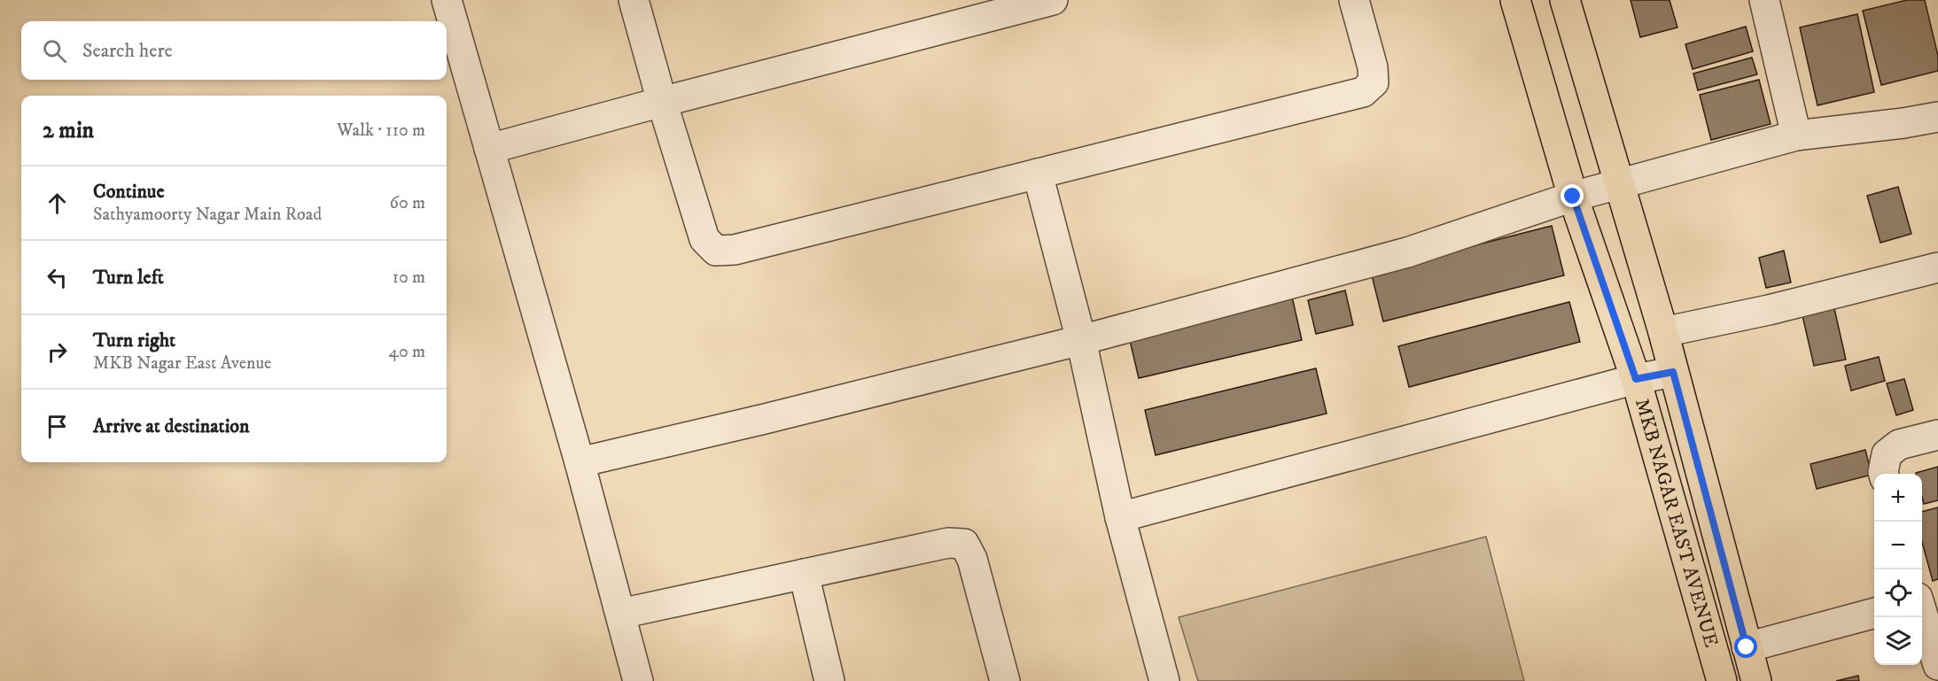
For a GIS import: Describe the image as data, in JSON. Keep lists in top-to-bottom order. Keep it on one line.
{"streets":{"main road":["MKB NAGAR EAST AVENUE"]},"page":{"search":"Search here","heading":["2 min","Walk · 110 m"],"list":[["Continue","Sathyamoorty Nagar Main Road","60 m"],["Turn left","10 m"],["Turn right","MKB Nagar East Avenue","40 m"],"Arrive at destination"],"map_buttons":["+","−"]}}
